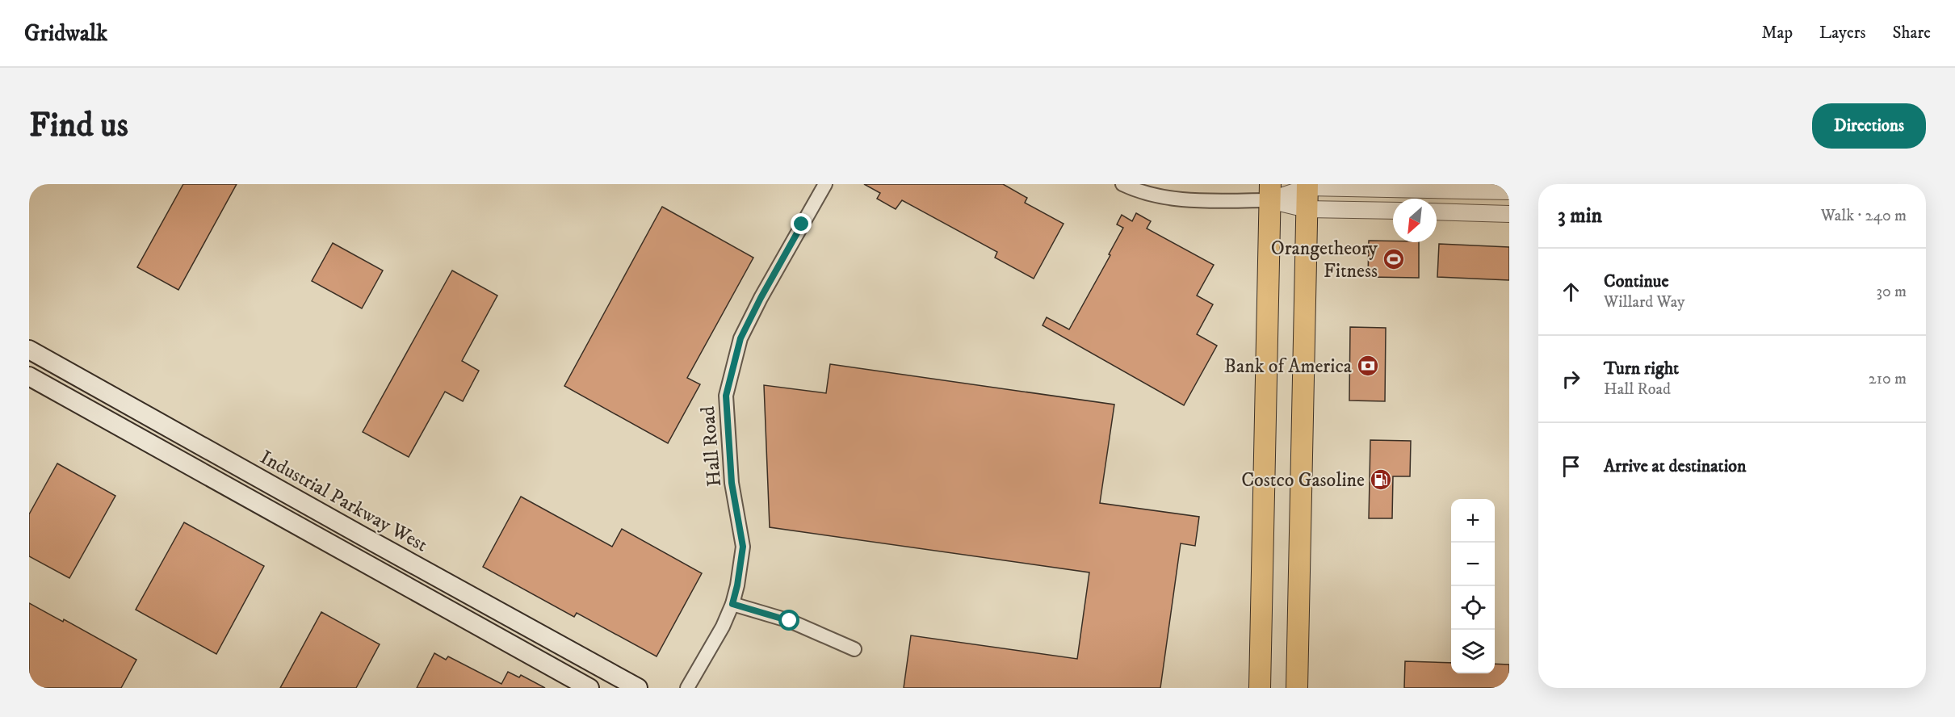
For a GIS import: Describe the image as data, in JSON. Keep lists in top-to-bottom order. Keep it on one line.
{"streets":{"main road":["Industrial Parkway West"],"street":["Hall Road"]},"places":{"sports":["Orangetheory Fitness"],"bank":["Bank of America"],"fuel station":["Costco Gasoline"]},"north":"bottom left","page":{"header":"Gridwalk","nav":["Map","Layers","Share"],"buttons":"Directions","title":"Find us","heading":["3 min","Walk · 240 m"],"list":[["Continue","Willard Way","30 m"],["Turn right","Hall Road","210 m"],"Arrive at destination"],"map_buttons":["+","−"]}}
